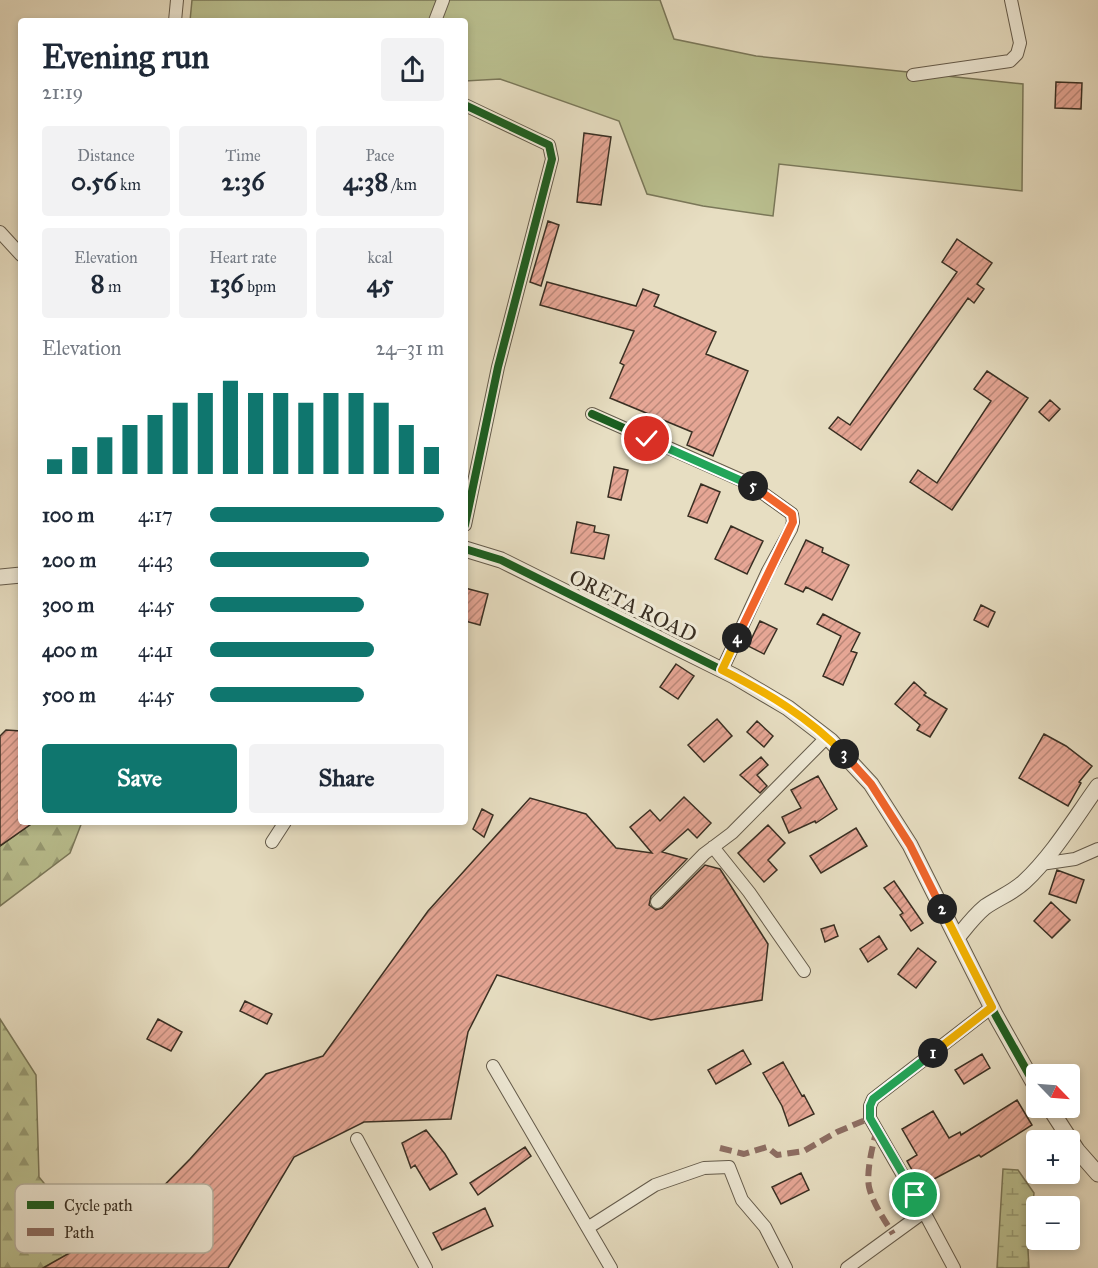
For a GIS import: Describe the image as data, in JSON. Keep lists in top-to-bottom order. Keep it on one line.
{"streets":{"street":["ORETA ROAD"]},"legend":["Cycle path","Path"],"north":"bottom right","page":{"heading":["Evening run","21:19"],"stats":[["Distance","0.56 km"],["Time","2:36"],["Pace","4:38 /km"],["Elevation","8 m"],["Heart rate","136 bpm"],["kcal","45"]],"chart":["Elevation","24–31 m"],"pins":["5","4","3","2","1"],"list":[{"name":"100 m","note":"4:17"},{"name":"200 m","note":"4:43"},{"name":"300 m","note":"4:45"},{"name":"400 m","note":"4:41"},{"name":"500 m","note":"4:45"}],"buttons":["Save","Share"],"map_buttons":["+","−"]}}
